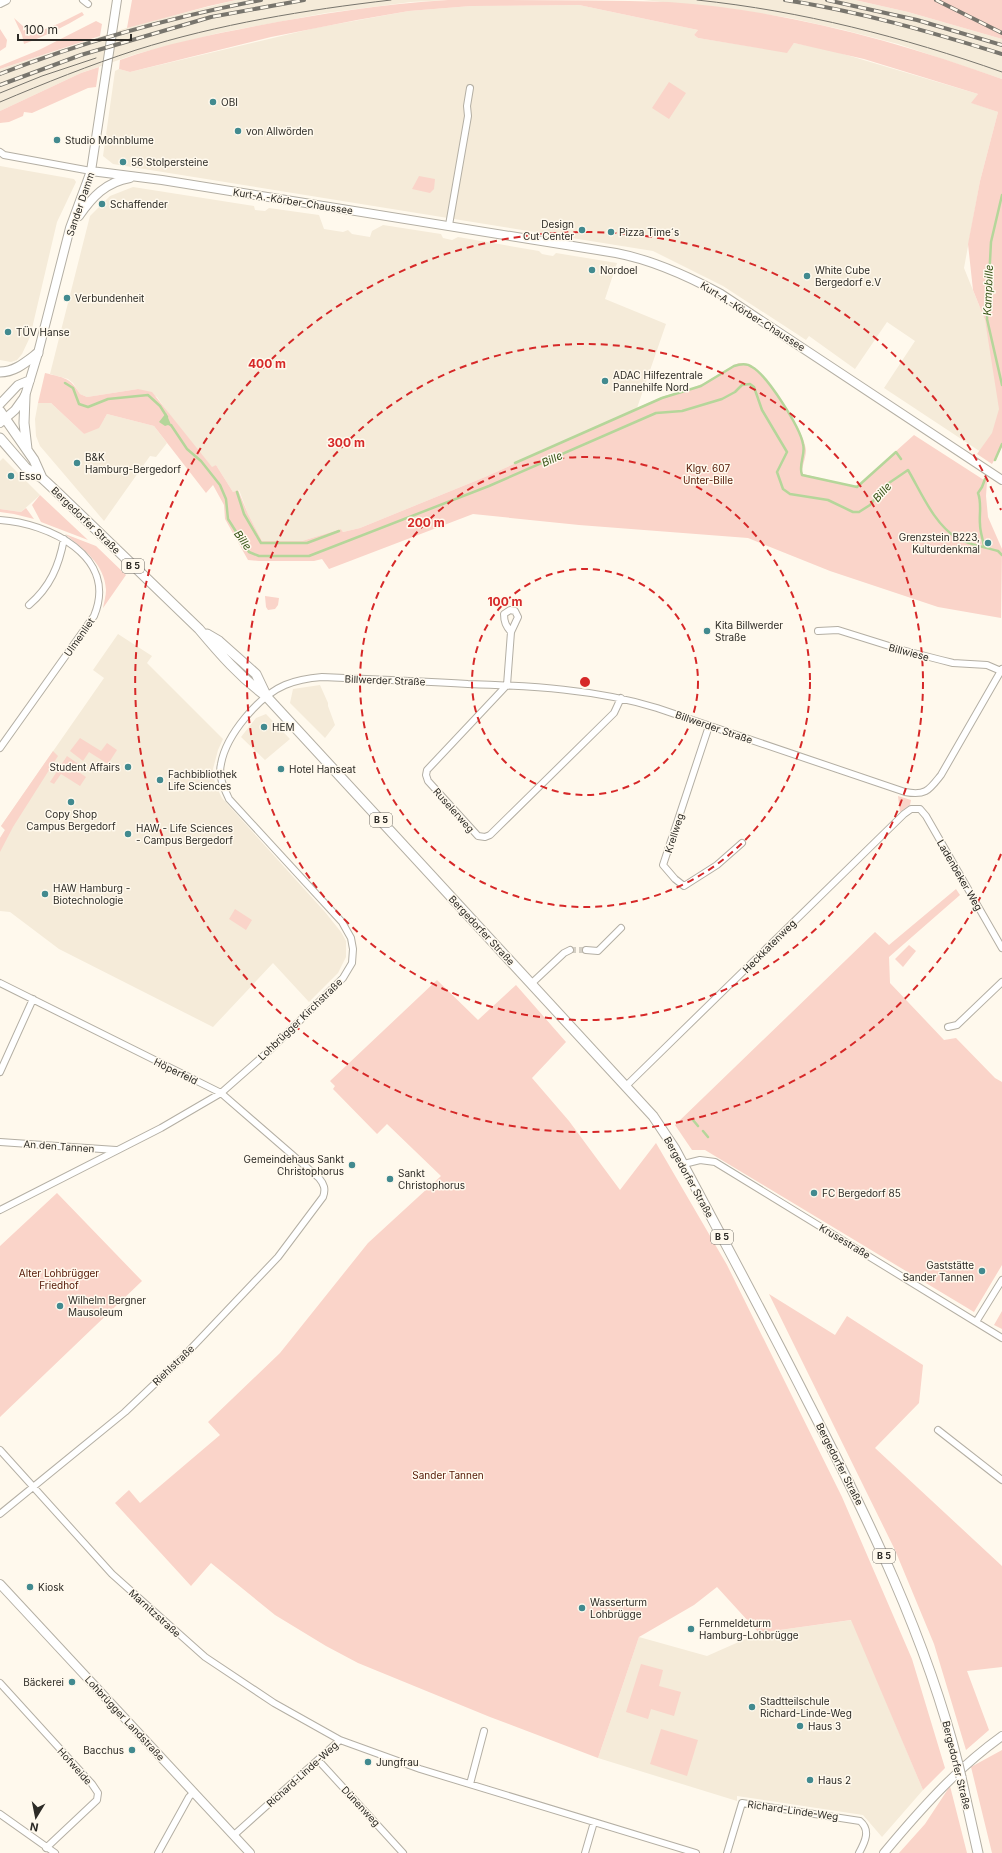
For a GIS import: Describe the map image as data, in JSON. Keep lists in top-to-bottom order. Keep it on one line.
{"streets":{"main road":["Kurt-A.-Körber-Chaussee","Sander Damm","Bergedorfer Straße","B 5","Lohbrügger Landstraße"],"street":["Ulmenliet","Billwiese","Billwerder Straße","Ruselerweg","Krellweg","Ladenbeker Weg","Heckkatenweg","Lohbrügger Kirchstraße","Höperfeld","An den Tannen","Krusestraße","Riehlstraße","Marnitzstraße","Hofweide","Richard-Linde-Weg","Dünenweg"]},"crossings":[["Kurt-A.-Körber-Chaussee","Sander Damm"],["Sander Damm","Bergedorfer Straße"],["Bergedorfer Straße","Billwerder Straße"],["Bergedorfer Straße","Heckkatenweg"],["Bergedorfer Straße","Lohbrügger Kirchstraße"],["Bergedorfer Straße","Krusestraße"],["Billwiese","Billwerder Straße"],["Billwerder Straße","Ruselerweg"],["Billwerder Straße","Krellweg"],["Billwerder Straße","Lohbrügger Kirchstraße"],["Ladenbeker Weg","Heckkatenweg"],["Lohbrügger Kirchstraße","Höperfeld"],["Lohbrügger Kirchstraße","An den Tannen"],["Höperfeld","Riehlstraße"],["Riehlstraße","Marnitzstraße"],["Marnitzstraße","Richard-Linde-Weg"],["Lohbrügger Landstraße","Richard-Linde-Weg"],["Richard-Linde-Weg","Dünenweg"]],"water":["Kampbille","Bille"],"parks":["Klgv. 607 Unter-Bille","Alter Lohbrügger Friedhof","Sander Tannen"],"places":["OBI","von Allwörden","Studio Mohnblume","56 Stolpersteine","Schaffender","Design Cut Center","Pizza Time´s","Nordoel","White Cube Bergedorf e.V","Verbundenheit","TÜV Hanse","ADAC Hilfezentrale Pannehilfe Nord","B&K Hamburg-Bergedorf","Esso","Grenzstein B223, Kulturdenkmal","Kita Billwerder Straße","HEM","Student Affairs","Hotel Hanseat","Fachbibliothek Life Sciences","Copy Shop Campus Bergedorf","HAW - Life Sciences - Campus Bergedorf","HAW Hamburg - Biotechnologie","Gemeindehaus Sankt Christophorus","Sankt Christophorus","FC Bergedorf 85","Gaststätte Sander Tannen","Wilhelm Bergner Mausoleum","Kiosk","Wasserturm Lohbrügge","Fernmeldeturm Hamburg-Lohbrügge","Bäckerei","Stadtteilschule Richard-Linde-Weg","Haus 3","Bacchus","Jungfrau","Haus 2"],"scale_bar":"100 m","north":"bottom","rings":["400 m","300 m","200 m","100 m"]}
